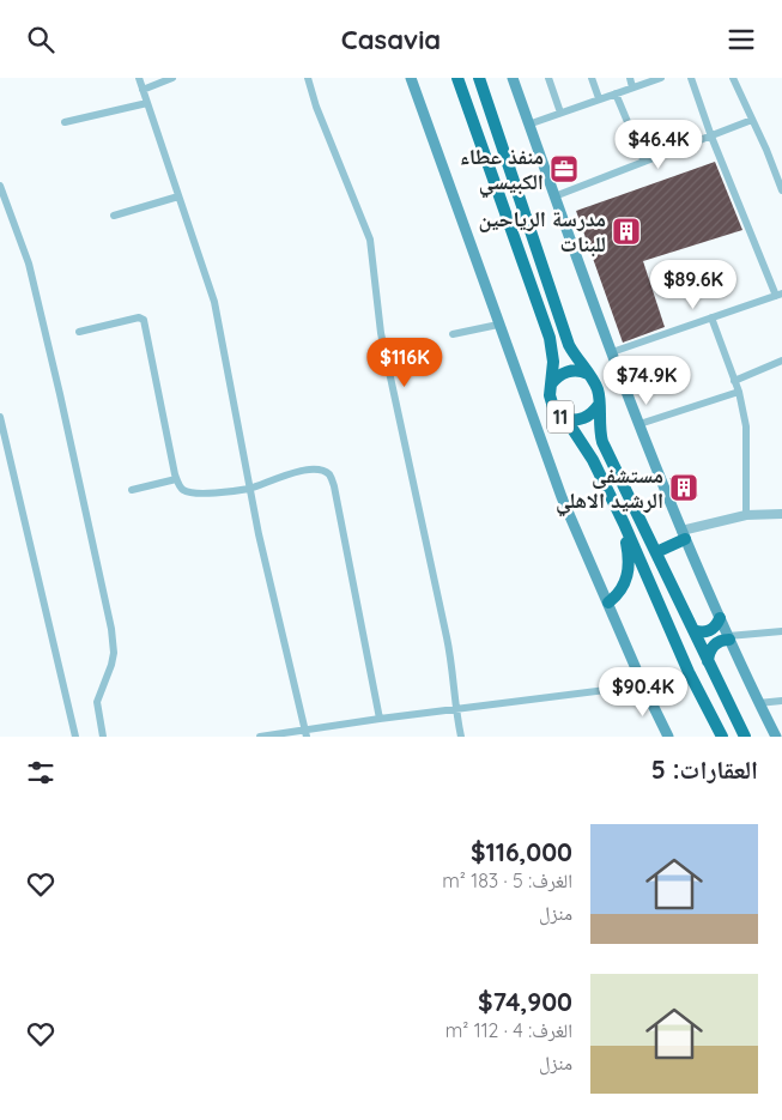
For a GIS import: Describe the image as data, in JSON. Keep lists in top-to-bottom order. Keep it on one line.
{"streets":{"highway":["11"]},"places":{"office":["منفذ عطاء الكبيسي"],"building":["مدرسة الرياحين للبنات","مستشفى الرشيد الاهلي"]},"page":{"header":"Casavia","price":["$46.4K","$89.6K","$116K","$74.9K","$90.4K"],"heading":"العقارات: 5","list":[{"name":"$116,000","note":"الغرف: 5 · 183 m² · منزل"},{"name":"$74,900","note":"الغرف: 4 · 112 m² · منزل"}]}}
